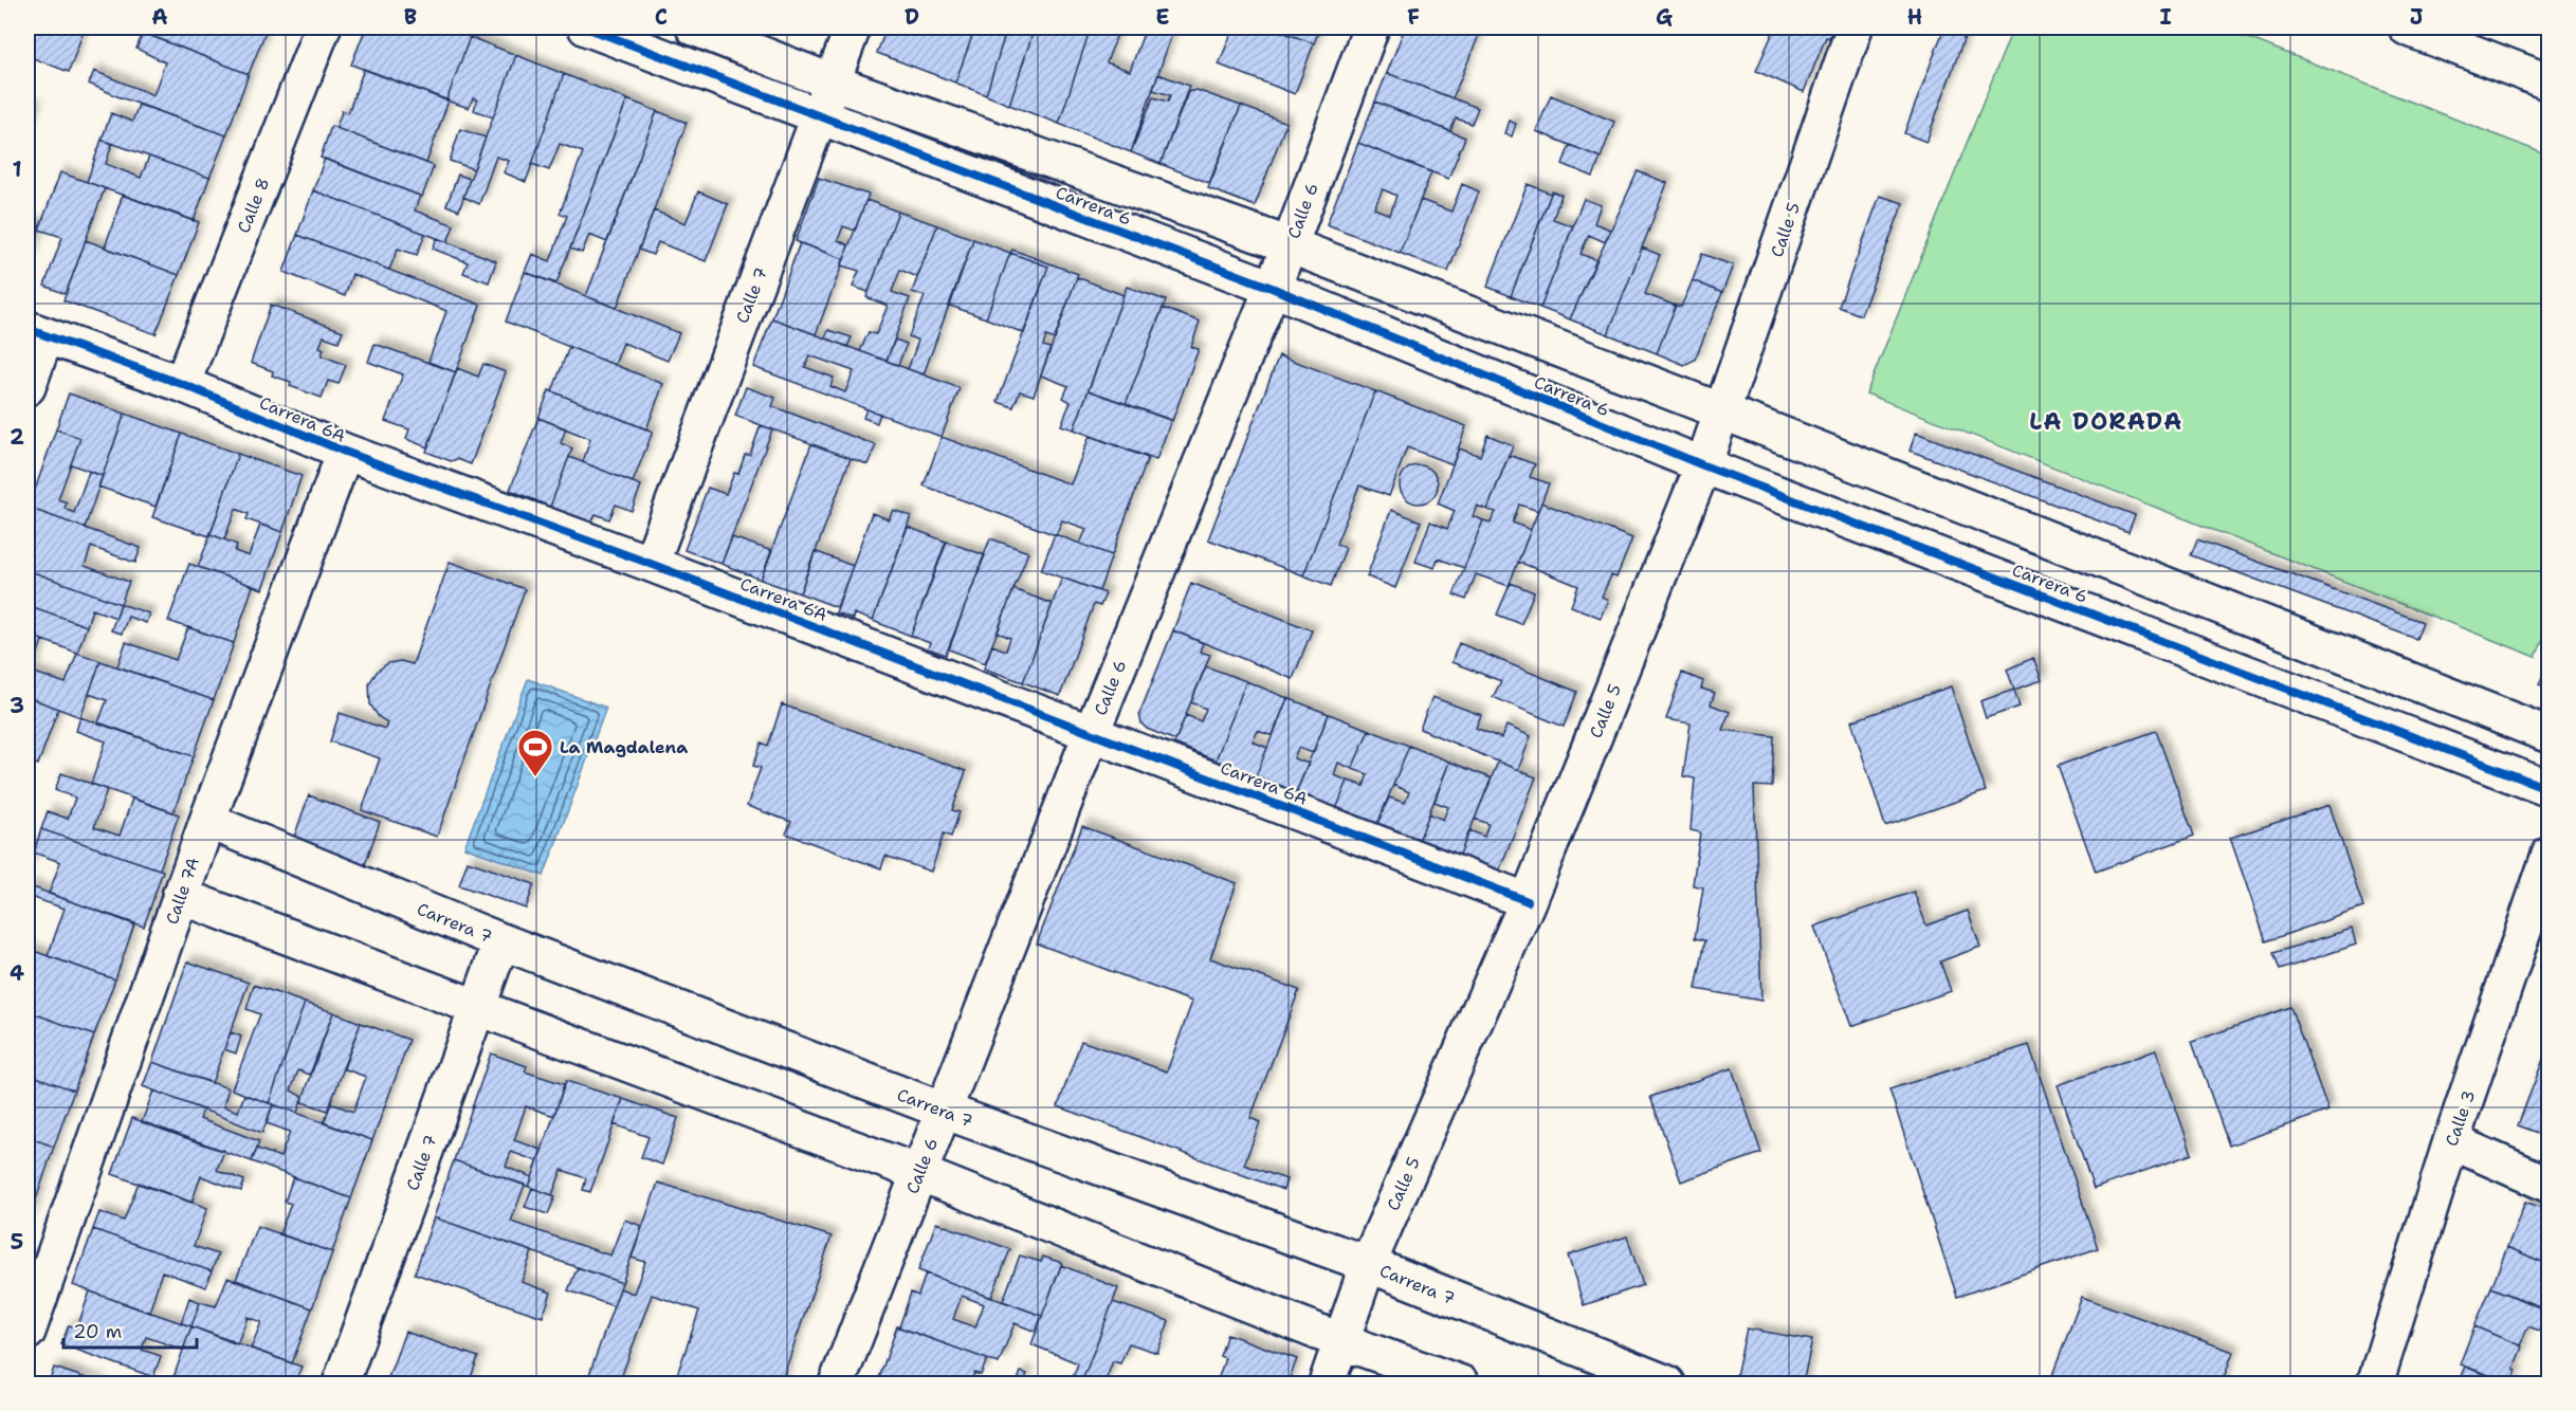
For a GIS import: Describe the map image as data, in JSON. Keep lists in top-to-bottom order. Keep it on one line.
{"streets":{"street":["Calle 8","Carrera 6","Calle 6","Calle 5","Calle 7","Carrera 6A","Calle 7A","Carrera 7","Calle 3"]},"crossings":[["Calle 8","Carrera 6A"],["Carrera 6","Calle 6"],["Carrera 6","Calle 5"],["Carrera 6","Calle 7"],["Calle 6","Carrera 6A"],["Calle 6","Carrera 7"],["Calle 5","Carrera 6A"],["Calle 5","Carrera 7"],["Calle 7","Carrera 6A"],["Calle 7","Carrera 7"],["Carrera 6A","Calle 7A"],["Calle 7A","Carrera 7"]],"districts":["LA DORADA"],"places":{"sports":["La Magdalena"]},"scale_bar":"20 m","grid":{"columns":["A","B","C","D","E","F","G","H","I","J"],"rows":["1","2","3","4","5"]}}
